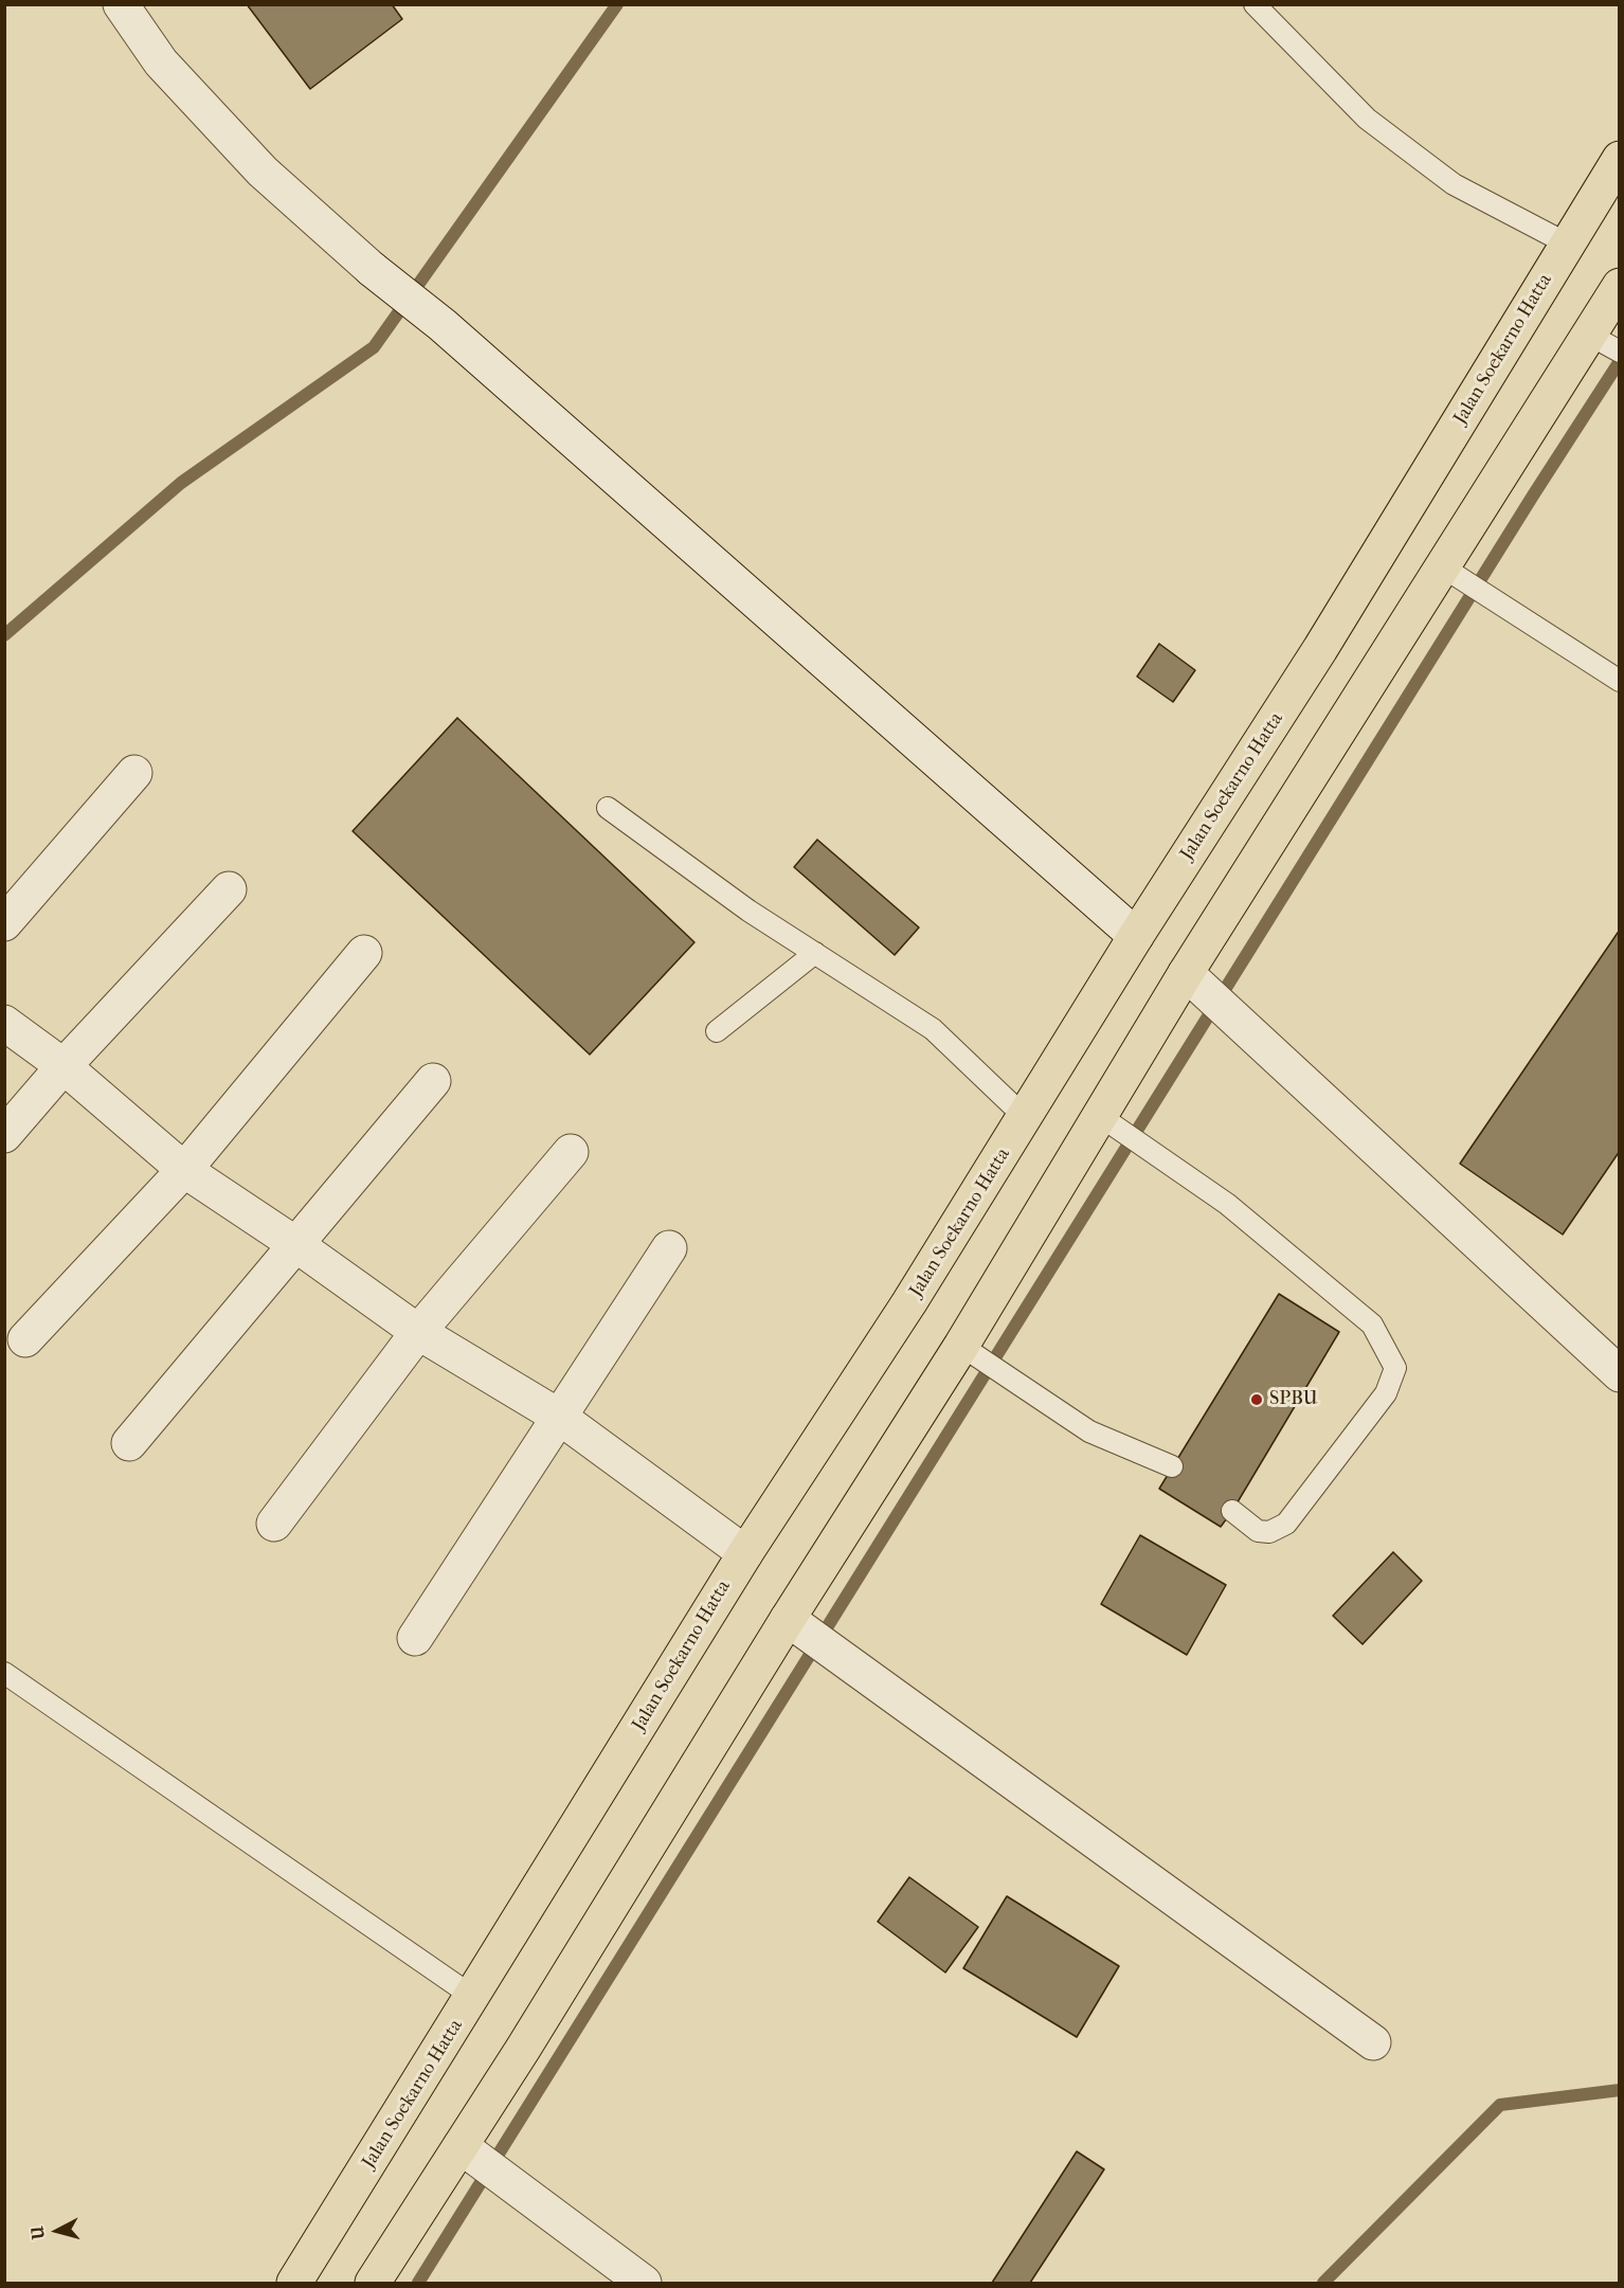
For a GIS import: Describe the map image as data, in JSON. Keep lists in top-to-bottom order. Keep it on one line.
{"streets":{"highway":["Jalan Soekarno Hatta"]},"places":["SPBU"],"north":"left"}
